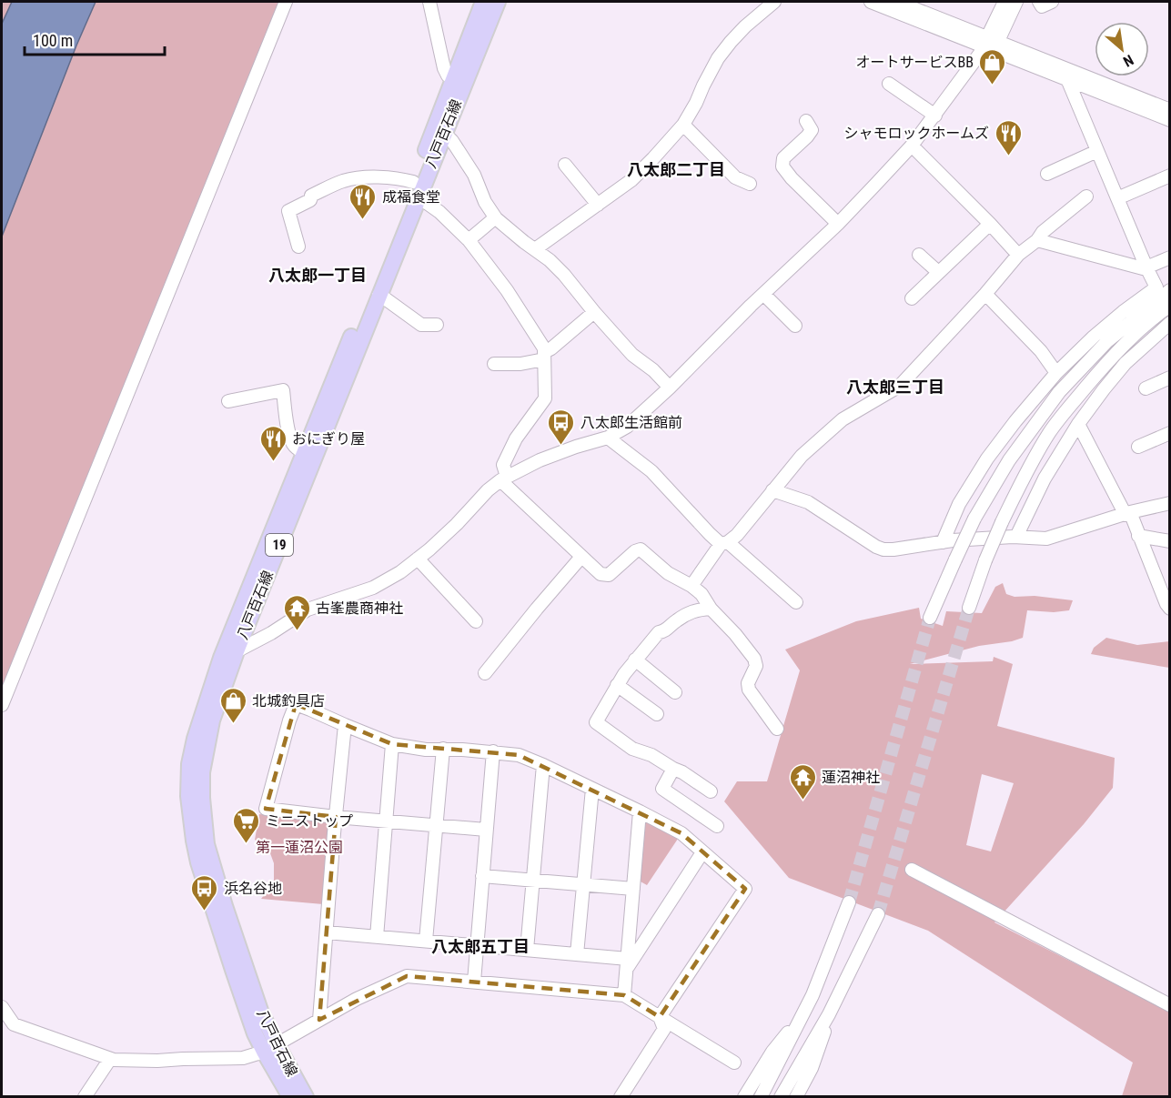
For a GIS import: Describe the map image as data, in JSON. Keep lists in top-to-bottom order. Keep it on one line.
{"streets":{"main road":["八戸百石線","19"]},"districts":["八太郎二丁目","八太郎一丁目","八太郎三丁目","八太郎五丁目"],"parks":["第一蓮沼公園"],"places":{"shop":["オートサービスBB","北城釣具店"],"restaurant":["シャモロックホームズ","成福食堂","おにぎり屋"],"bus stop":["八太郎生活館前","浜名谷地"],"temple":["古峯農商神社","蓮沼神社"],"supermarket":["ミニストップ"]},"scale_bar":"100 m","north":"bottom right"}
